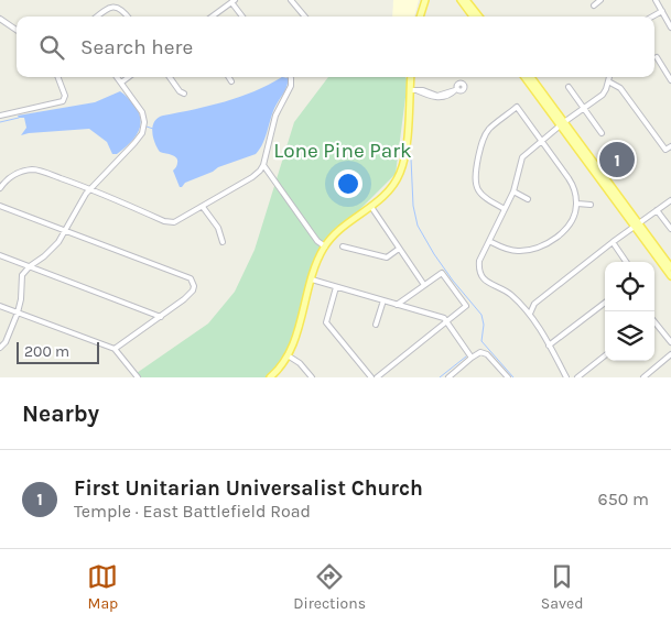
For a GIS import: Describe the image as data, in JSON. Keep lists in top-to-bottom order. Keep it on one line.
{"parks":["Lone Pine Park"],"scale_bar":"200 m","page":{"search":"Search here","pins":"1","scale":"200 m","heading":"Nearby","list":[{"mark":"1","name":"First Unitarian Universalist Church","note":"Temple · East Battlefield Road","value":"650 m"}],"nav":["Map","Directions","Saved"]}}
